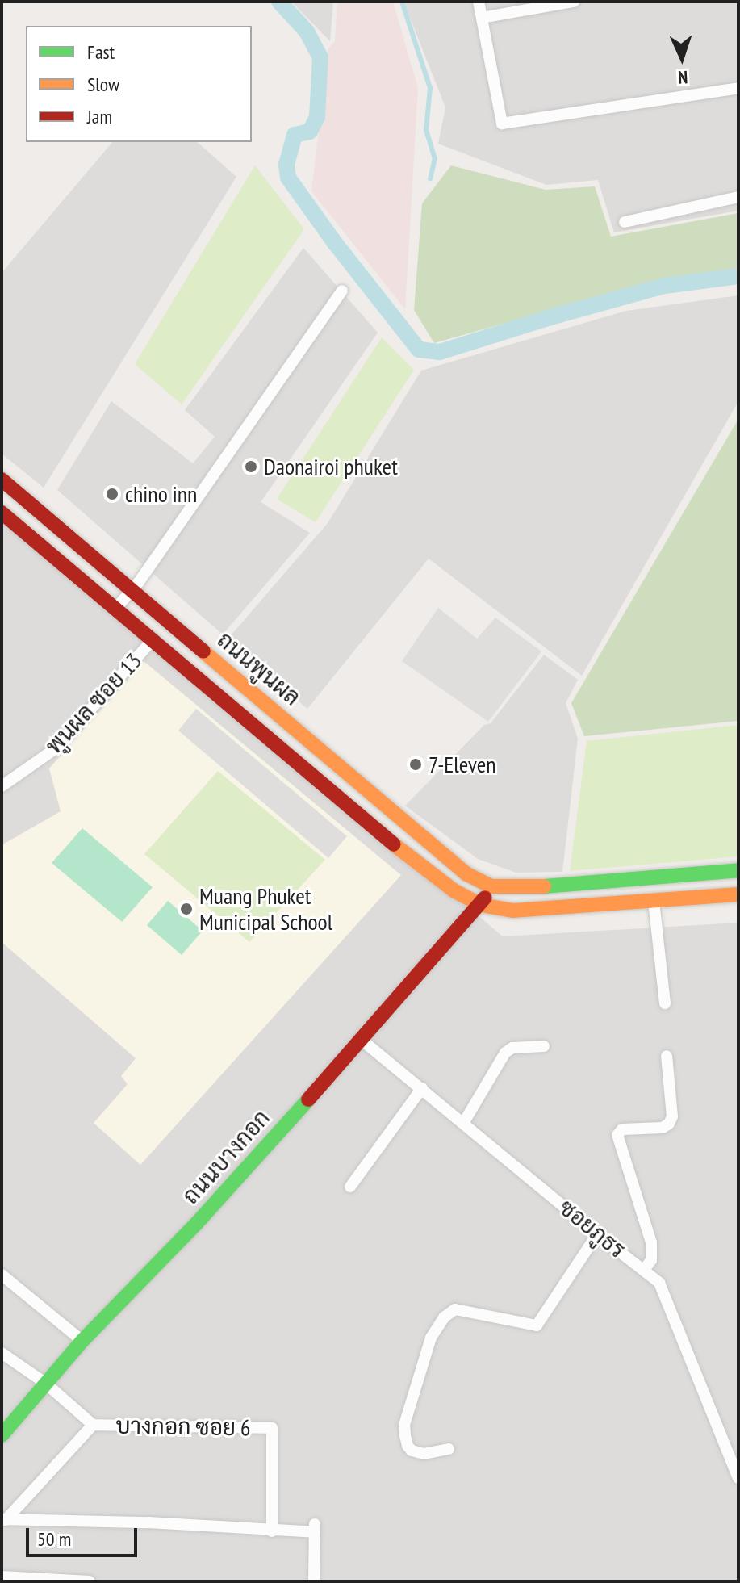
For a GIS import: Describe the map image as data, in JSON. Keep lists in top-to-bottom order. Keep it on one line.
{"streets":{"main road":["ถนนพูนผล","ถนนบางกอก"],"street":["พูนผล ซอย 13","ซอยภูธร","บางกอก ซอย 6"]},"crossings":[["ถนนพูนผล","พูนผล ซอย 13"],["ถนนพูนผล","ถนนบางกอก"],["ถนนบางกอก","ซอยภูธร"],["ถนนบางกอก","บางกอก ซอย 6"]],"places":["Daonairoi phuket","chino inn","7-Eleven","Muang Phuket Municipal School"],"legend":["Fast","Slow","Jam"],"scale_bar":"50 m","north":"bottom"}
